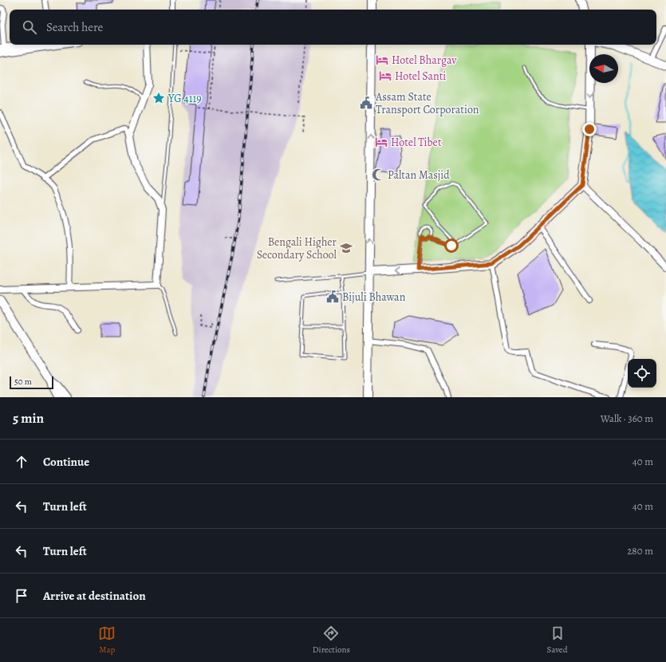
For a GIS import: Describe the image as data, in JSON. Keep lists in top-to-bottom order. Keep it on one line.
{"places":{"hotel":["Hotel Bhargav","Hotel Santi","Hotel Tibet"],"place":["YG 4119"],"public building":["Assam State Transport Corporation","Bijuli Bhawan"],"mosque":["Paltan Masjid"],"school or university":["Bengali Higher Secondary School"]},"scale_bar":"50 m","north":"left","page":{"search":"Search here","scale":"50 m","heading":["5 min","Walk · 360 m"],"list":[["Continue","40 m"],["Turn left","40 m"],["Turn left","280 m"],"Arrive at destination"],"nav":["Map","Directions","Saved"]}}
